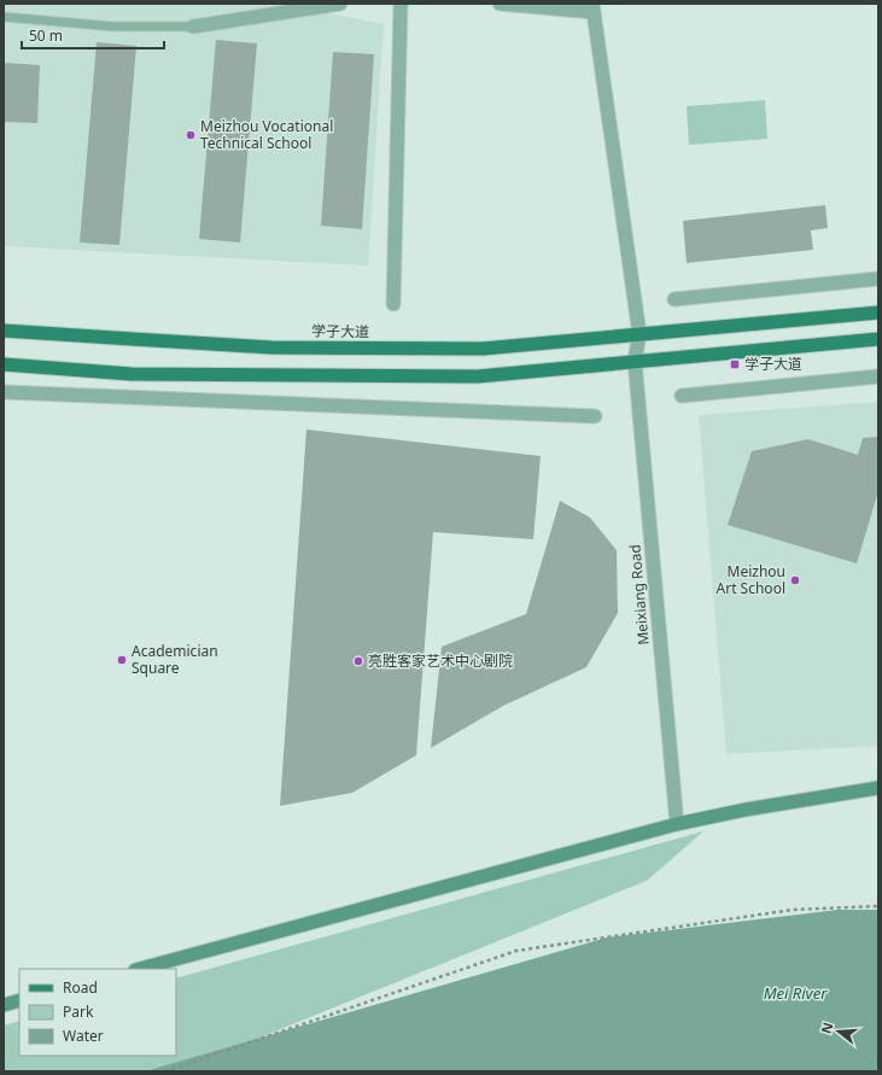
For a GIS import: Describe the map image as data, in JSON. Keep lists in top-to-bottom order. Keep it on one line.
{"streets":{"main road":["学子大道"],"street":["Meixiang Road"]},"crossings":[["学子大道","Meixiang Road"]],"water":["Mei River"],"places":{"other":["Meizhou Vocational Technical School","Meizhou Art School","Academician Square","亮胜客家艺术中心剧院"],"transit":["学子大道"]},"legend":["Road","Park","Water"],"scale_bar":"50 m","north":"left"}
